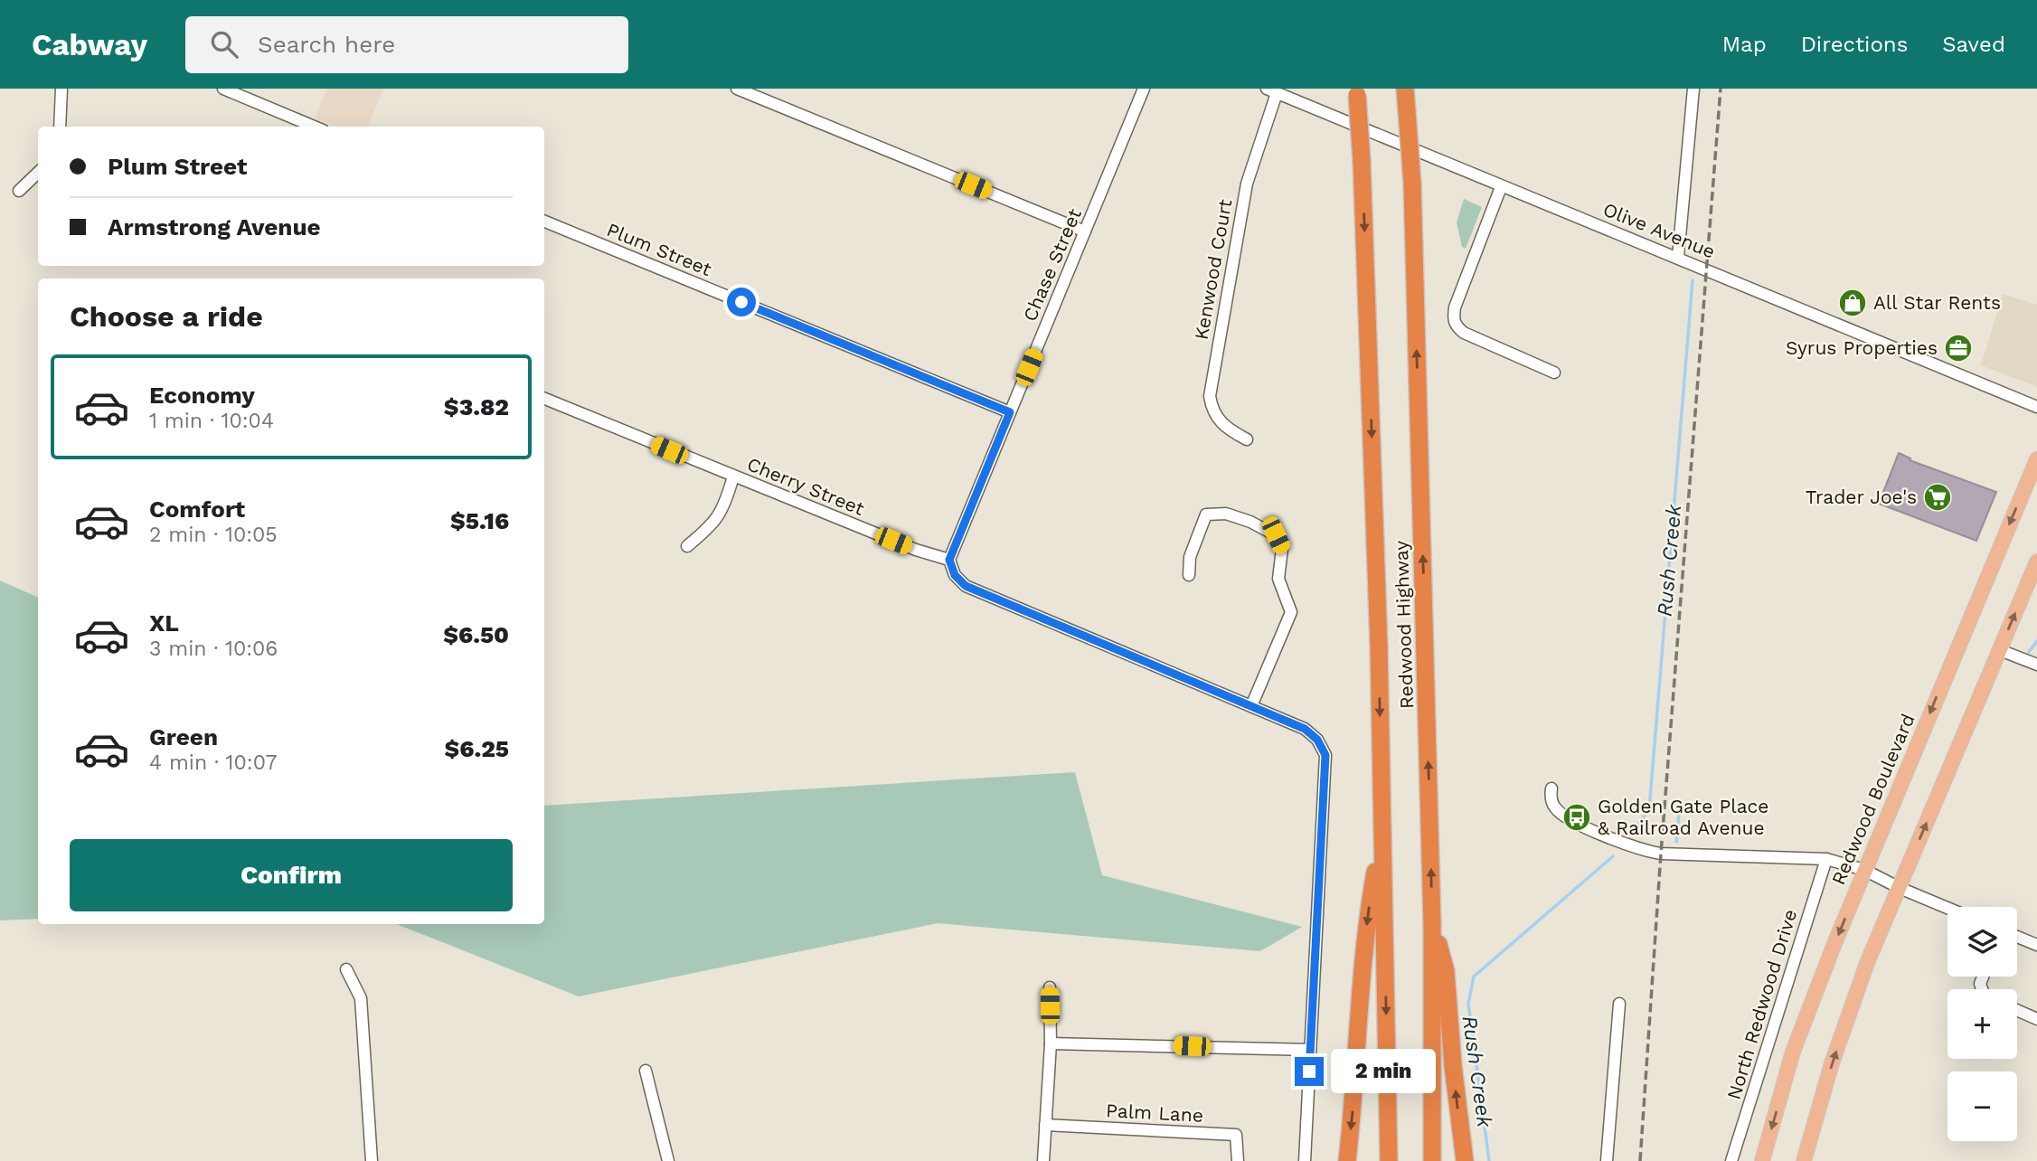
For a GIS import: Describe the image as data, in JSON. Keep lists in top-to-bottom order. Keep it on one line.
{"streets":{"highway":["Redwood Highway"],"main road":["Redwood Boulevard"],"street":["Olive Avenue","Plum Street","Chase Street","Kenwood Court","Cherry Street","North Redwood Drive","Palm Lane"]},"crossings":[["Olive Avenue","Kenwood Court"],["Plum Street","Chase Street"],["Chase Street","Cherry Street"]],"water":["Rush Creek"],"places":{"shop":["All Star Rents"],"office":["Syrus Properties"],"supermarket":["Trader Joe's"],"bus stop":["Golden Gate Place & Railroad Avenue"]},"page":{"header":"Cabway","search":"Search here","nav":["Map","Directions","Saved"],"banner":["Plum Street","Armstrong Avenue"],"heading":"Choose a ride","list":[{"name":"Economy","note":"1 min · 10:04","value":"$3.82"},{"name":"Comfort","note":"2 min · 10:05","value":"$5.16"},{"name":"XL","note":"3 min · 10:06","value":"$6.50"},{"name":"Green","note":"4 min · 10:07","value":"$6.25"}],"buttons":"Confirm","map_buttons":["+","−"],"bubble":"2 min"}}
